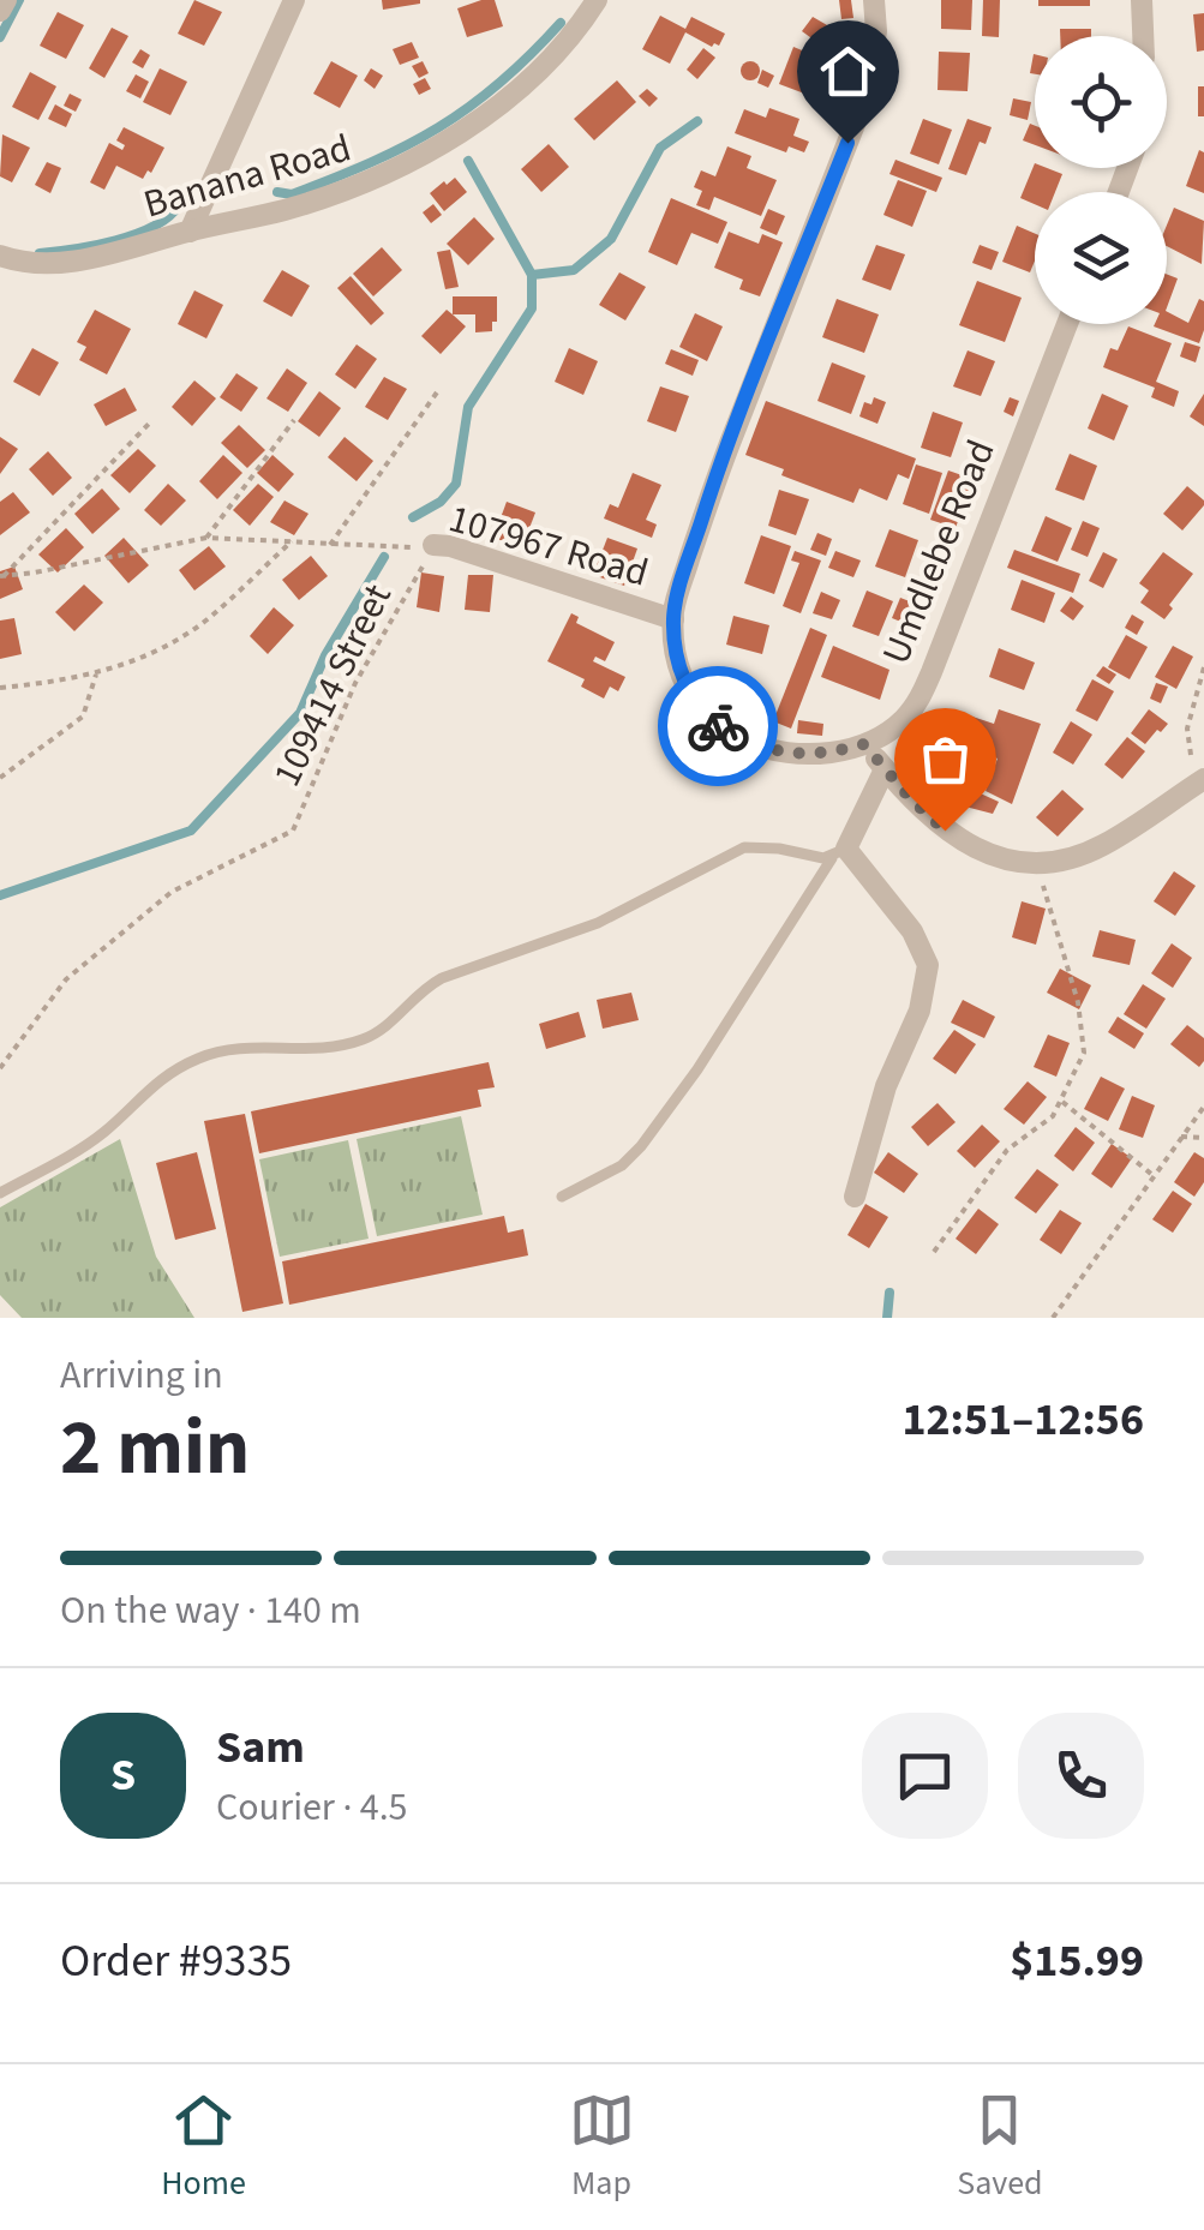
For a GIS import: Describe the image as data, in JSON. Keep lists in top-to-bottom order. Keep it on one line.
{"streets":{"street":["Banana Road","107967 Road","Umdlebe Road"],"path":["109414 Street"]},"crossings":[["107967 Road","Umdlebe Road"],["107967 Road","109414 Street"]],"page":{"heading":["2 min","Arriving in","12:51–12:56"],"panel":["Sam","Courier · 4.5","Order #9335","$15.99"],"bar":"On the way · 140 m","round":"S","tabs":["Home","Map","Saved"]}}
